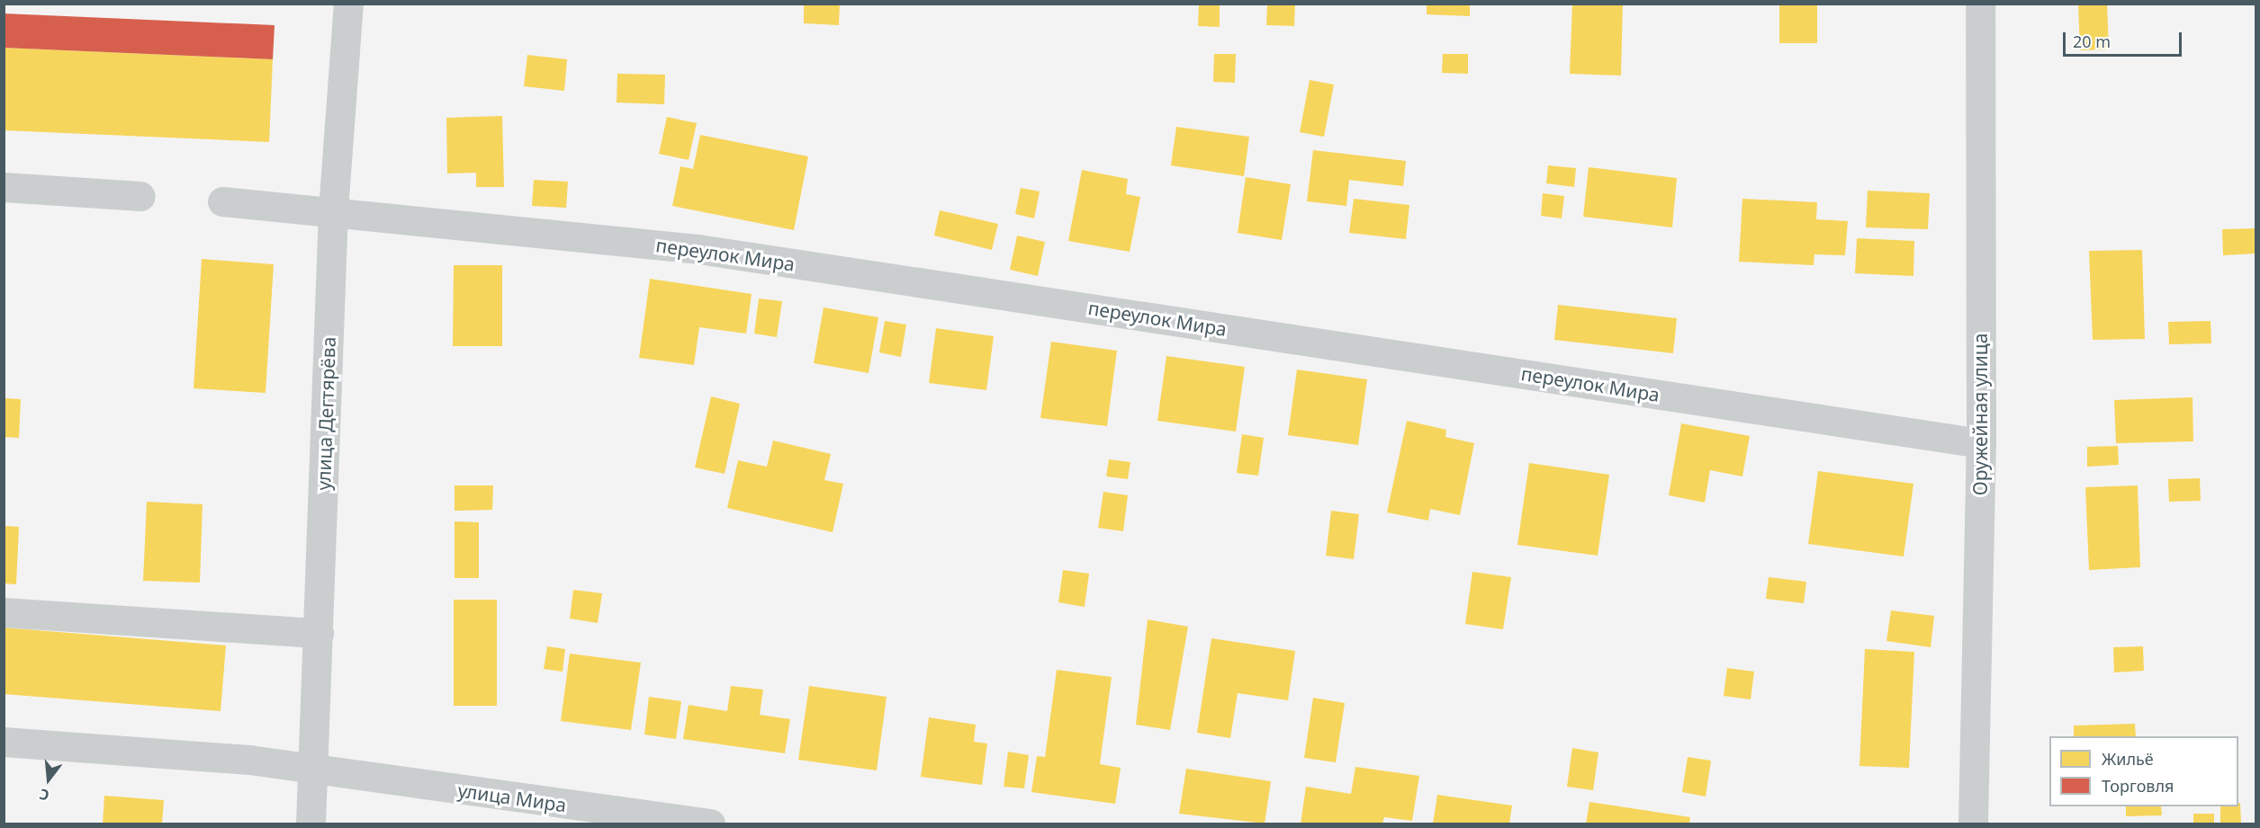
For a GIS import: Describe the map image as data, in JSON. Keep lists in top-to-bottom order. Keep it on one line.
{"streets":{"street":["переулок Мира","улица Дегтярёва","Оружейная улица","улица Мира"]},"crossings":[["переулок Мира","улица Дегтярёва"],["переулок Мира","Оружейная улица"],["улица Дегтярёва","улица Мира"]],"legend":["Жильё","Торговля"],"scale_bar":"20 m","north":"bottom"}
